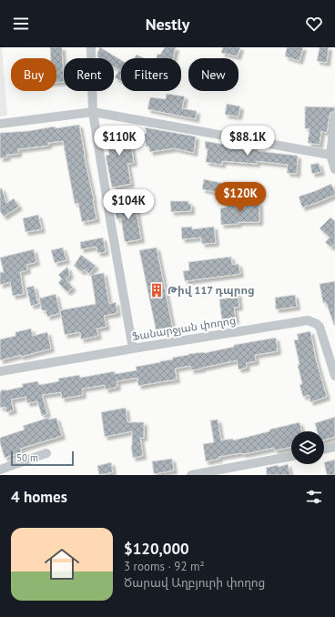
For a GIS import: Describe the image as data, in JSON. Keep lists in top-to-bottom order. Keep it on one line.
{"streets":{"street":["Ֆանարջյան փողոց"]},"places":{"building":["Թիվ 117 դպրոց"]},"scale_bar":"50 m","page":{"header":"Nestly","chip":["Buy","Rent","Filters","New"],"price":["$110K","$88.1K","$120K","$104K"],"scale":"50 m","heading":"4 homes","list":[{"name":"$120,000","note":"3 rooms · 92 m² · Ծարավ Աղբյուրի փողոց"}]}}
